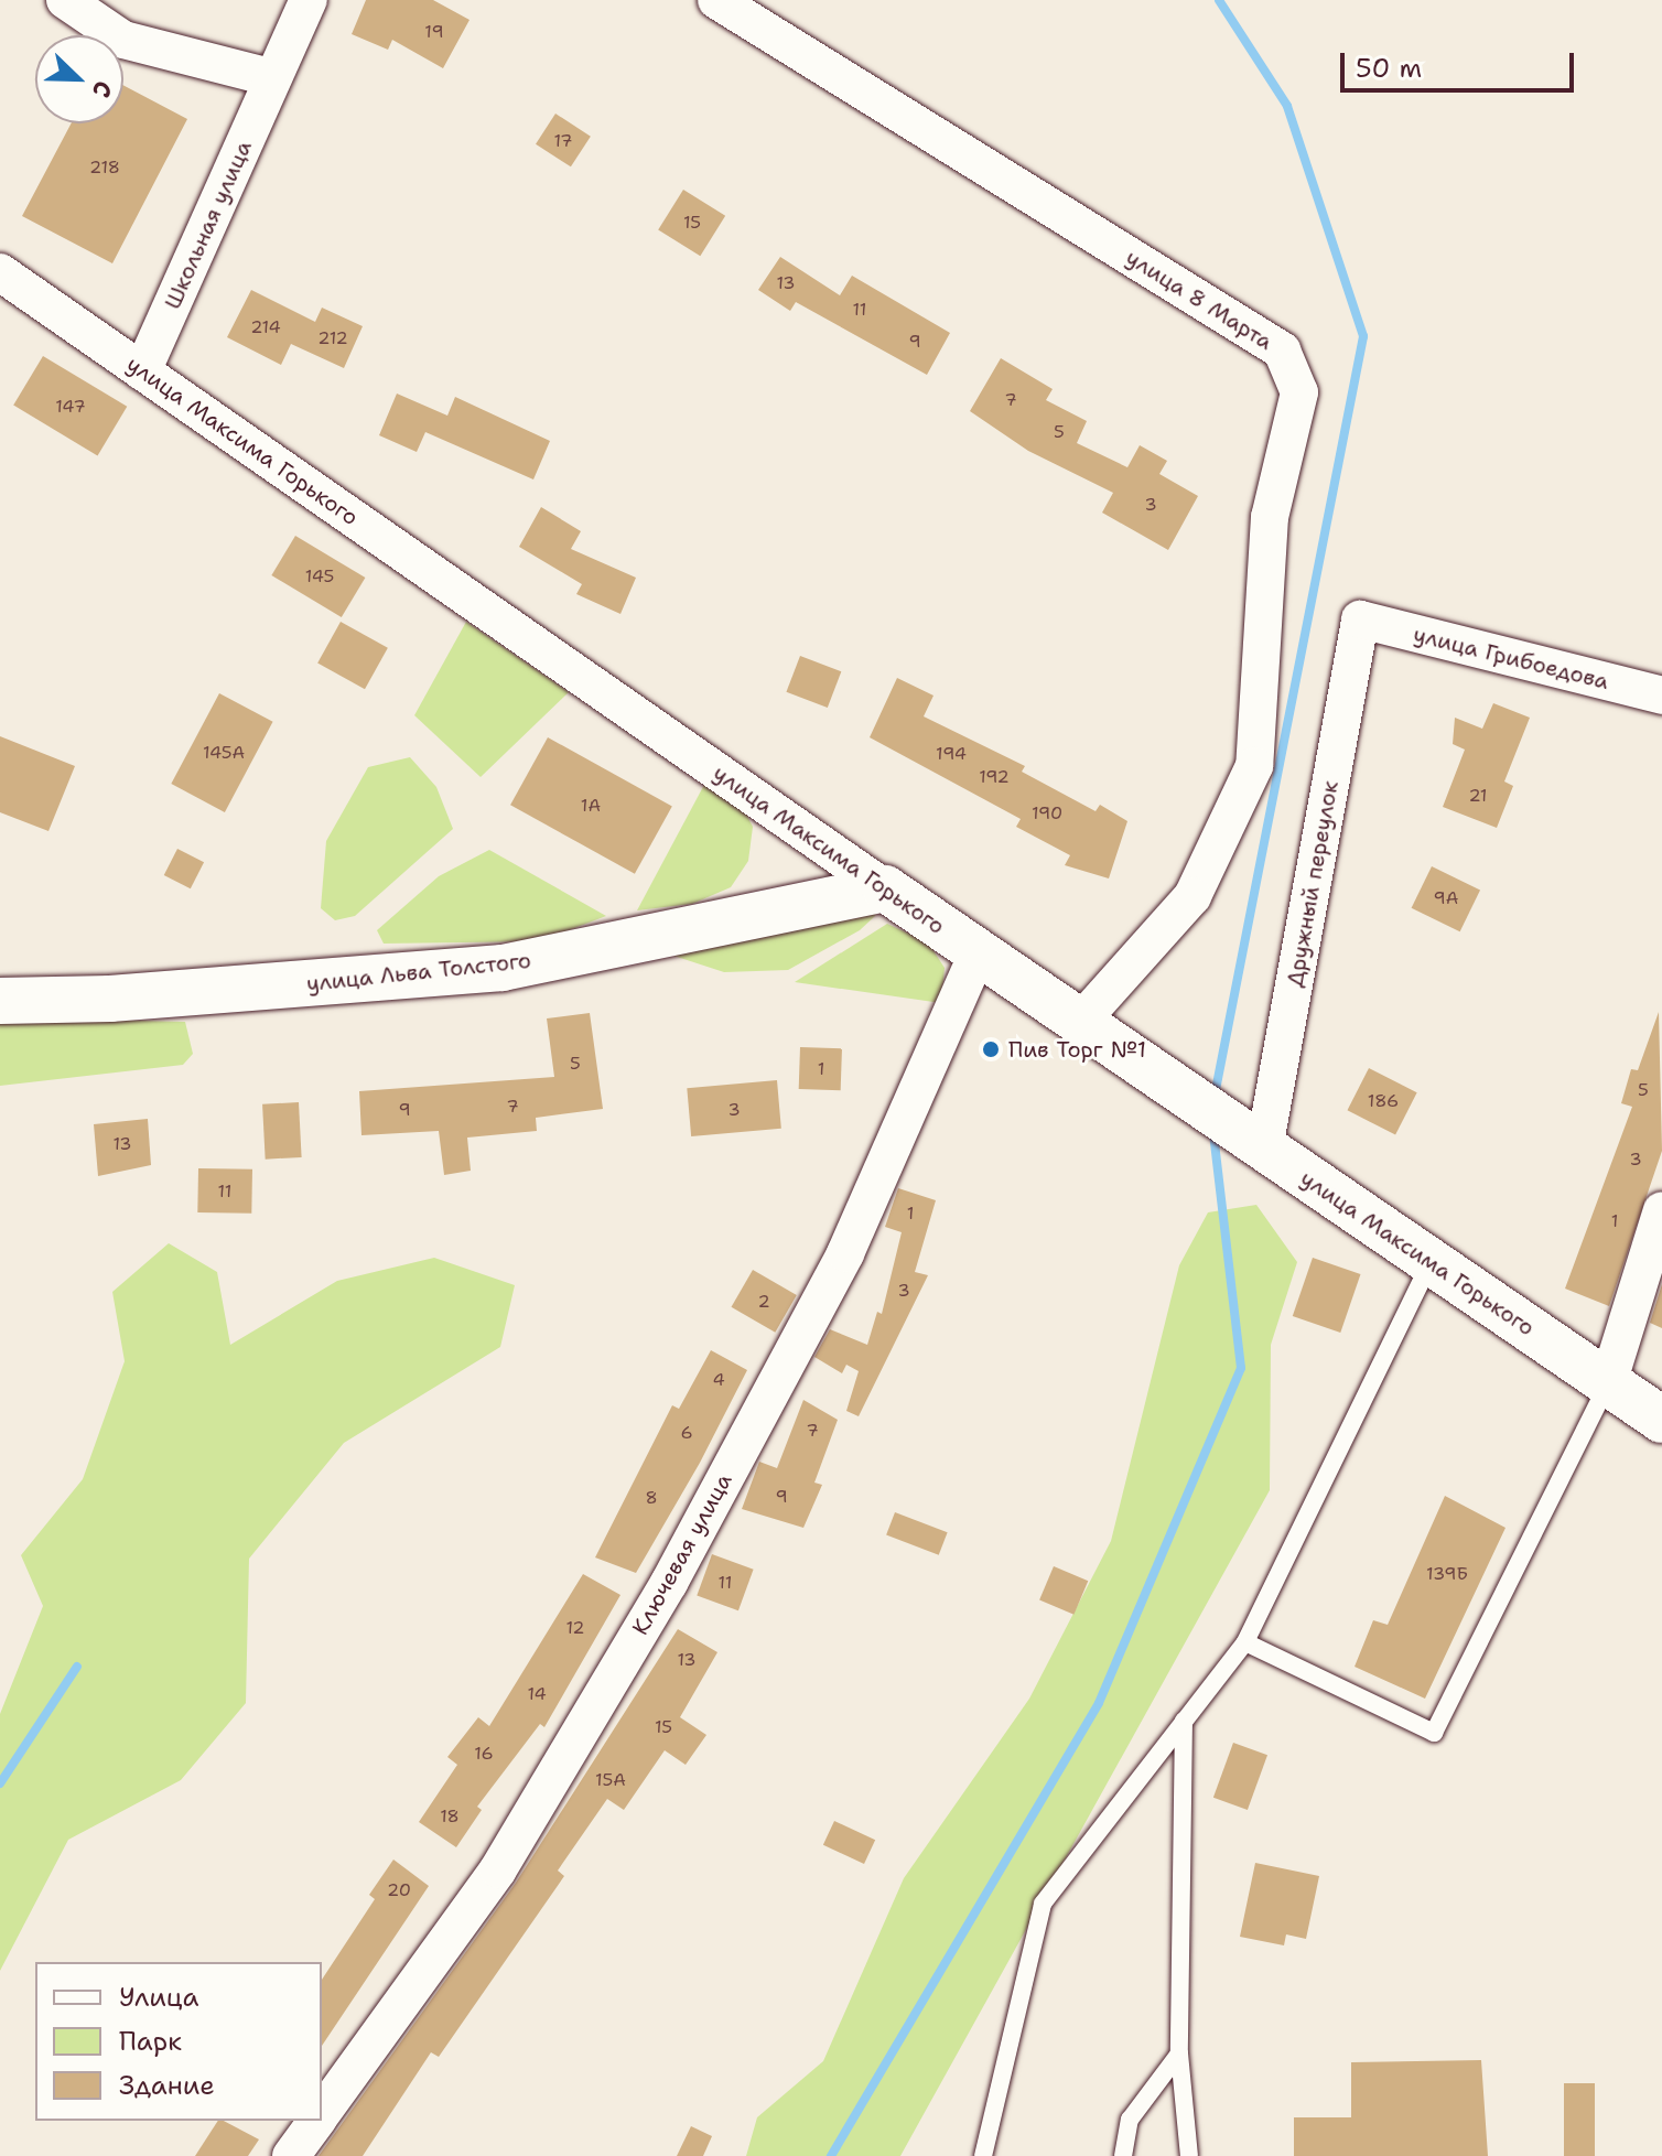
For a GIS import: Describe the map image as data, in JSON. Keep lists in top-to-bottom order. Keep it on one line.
{"streets":{"street":["Школьная улица","улица 8 Марта","улица Максима Горького","улица Грибоедова","Дружный переулок","улица Льва Толстого","Ключевая улица"]},"crossings":[["Школьная улица","улица Максима Горького"],["улица 8 Марта","улица Максима Горького"],["улица Максима Горького","Дружный переулок"],["улица Максима Горького","улица Льва Толстого"],["улица Максима Горького","Ключевая улица"],["улица Грибоедова","Дружный переулок"]],"places":["Пив Торг №1"],"house_numbers":["19","17","218","15","13","11","214","212","9","7","147","5","3","145","145А","194","192","21","1А","190","9А","5","1","5","186","7","9","3","13","3","11","1","1","3","2","4","7","6","9","8","139Б","11","12","13","14","15","16","15А","18","20"],"legend":["Улица","Парк","Здание"],"scale_bar":"50 m","north":"bottom right"}
